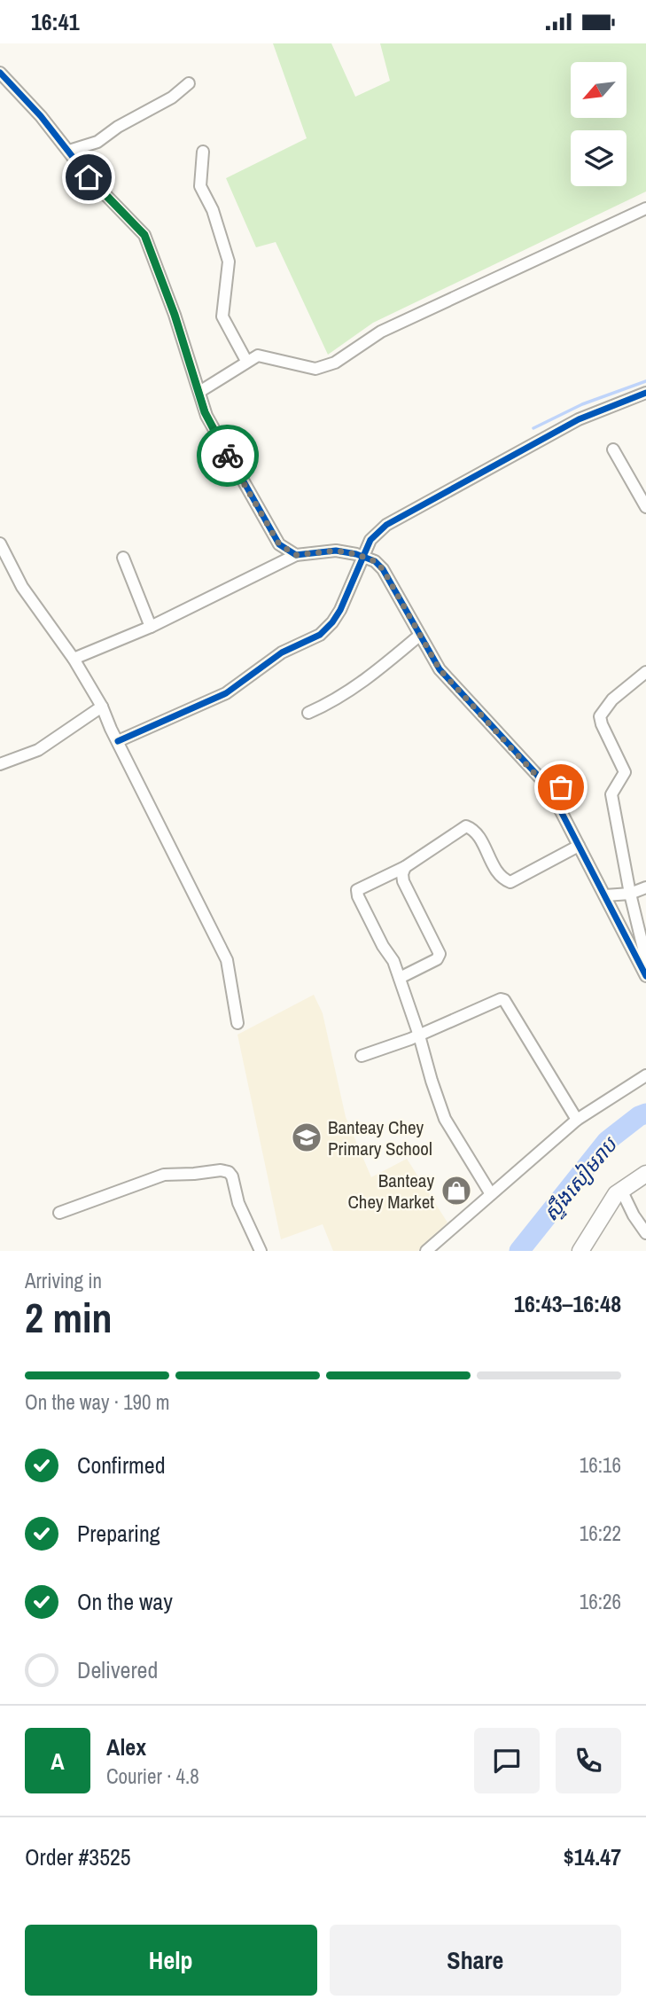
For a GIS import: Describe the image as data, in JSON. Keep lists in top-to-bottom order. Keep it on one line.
{"water":["ស្ទឹងសៀមរាប"],"places":{"school or university":["Banteay Chey Primary School"],"shop":["Banteay Chey Market"]},"north":"bottom left","page":{"status":"16:41","heading":["2 min","Arriving in","16:43–16:48"],"panel":["Alex","Courier · 4.8","Order #3525","$14.47"],"bar":"On the way · 190 m","list":[["Confirmed","16:16"],["Preparing","16:22"],["On the way","16:26"],"Delivered"],"round":"A","buttons":["Help","Share"]}}
